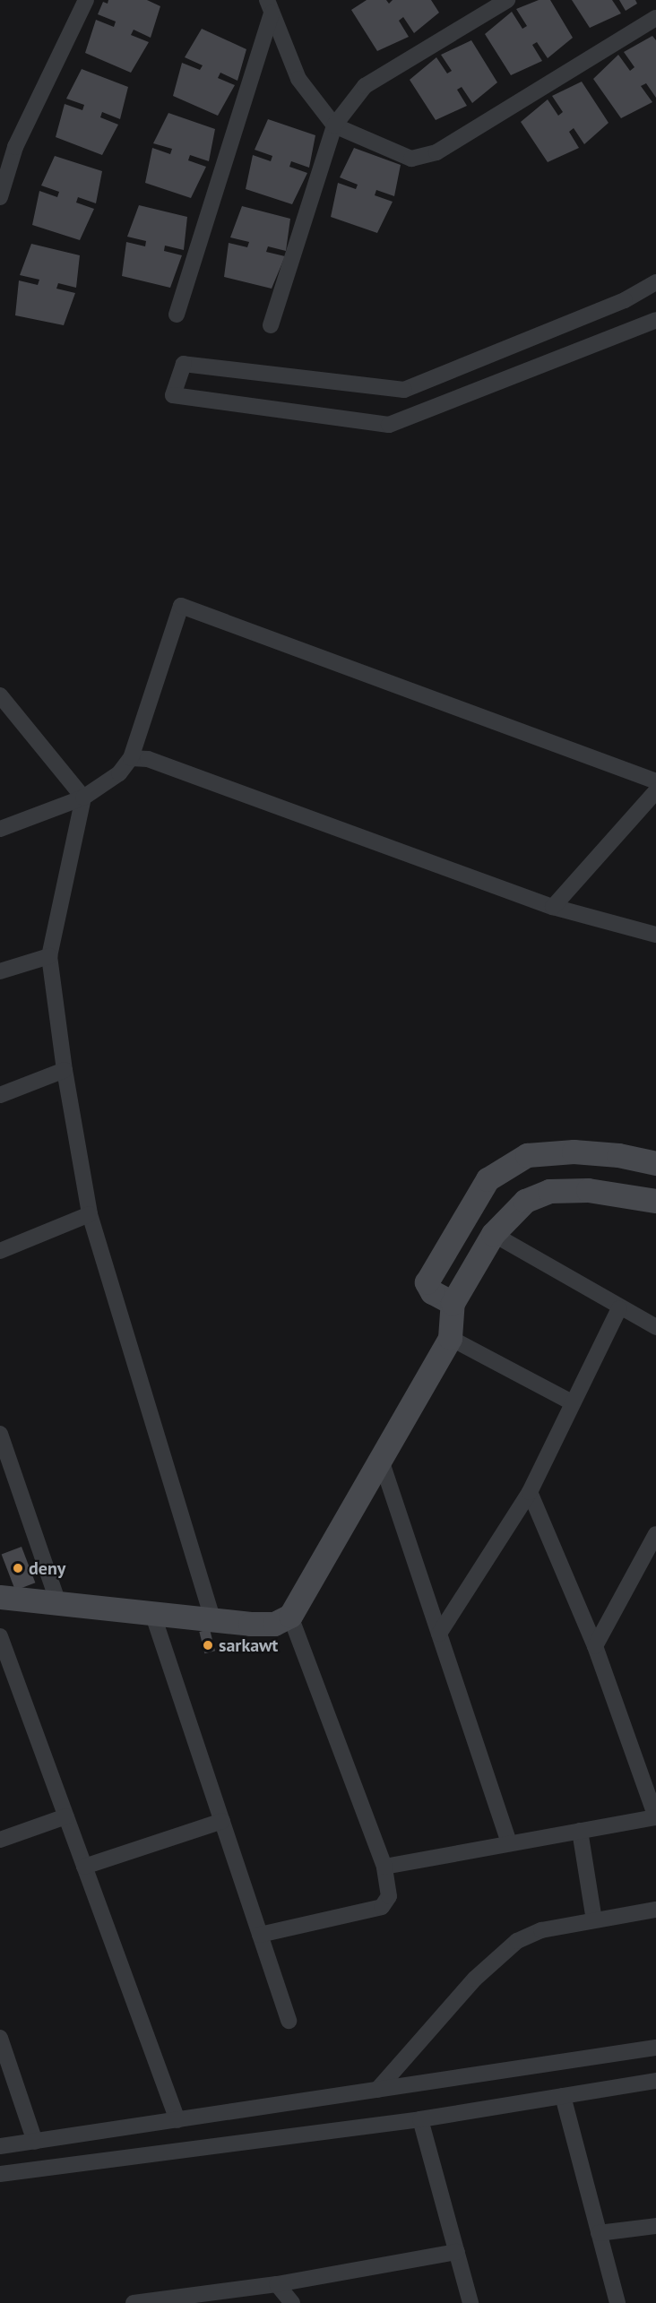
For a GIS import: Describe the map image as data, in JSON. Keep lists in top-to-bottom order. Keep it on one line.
{"places":["deny","sarkawt"]}
